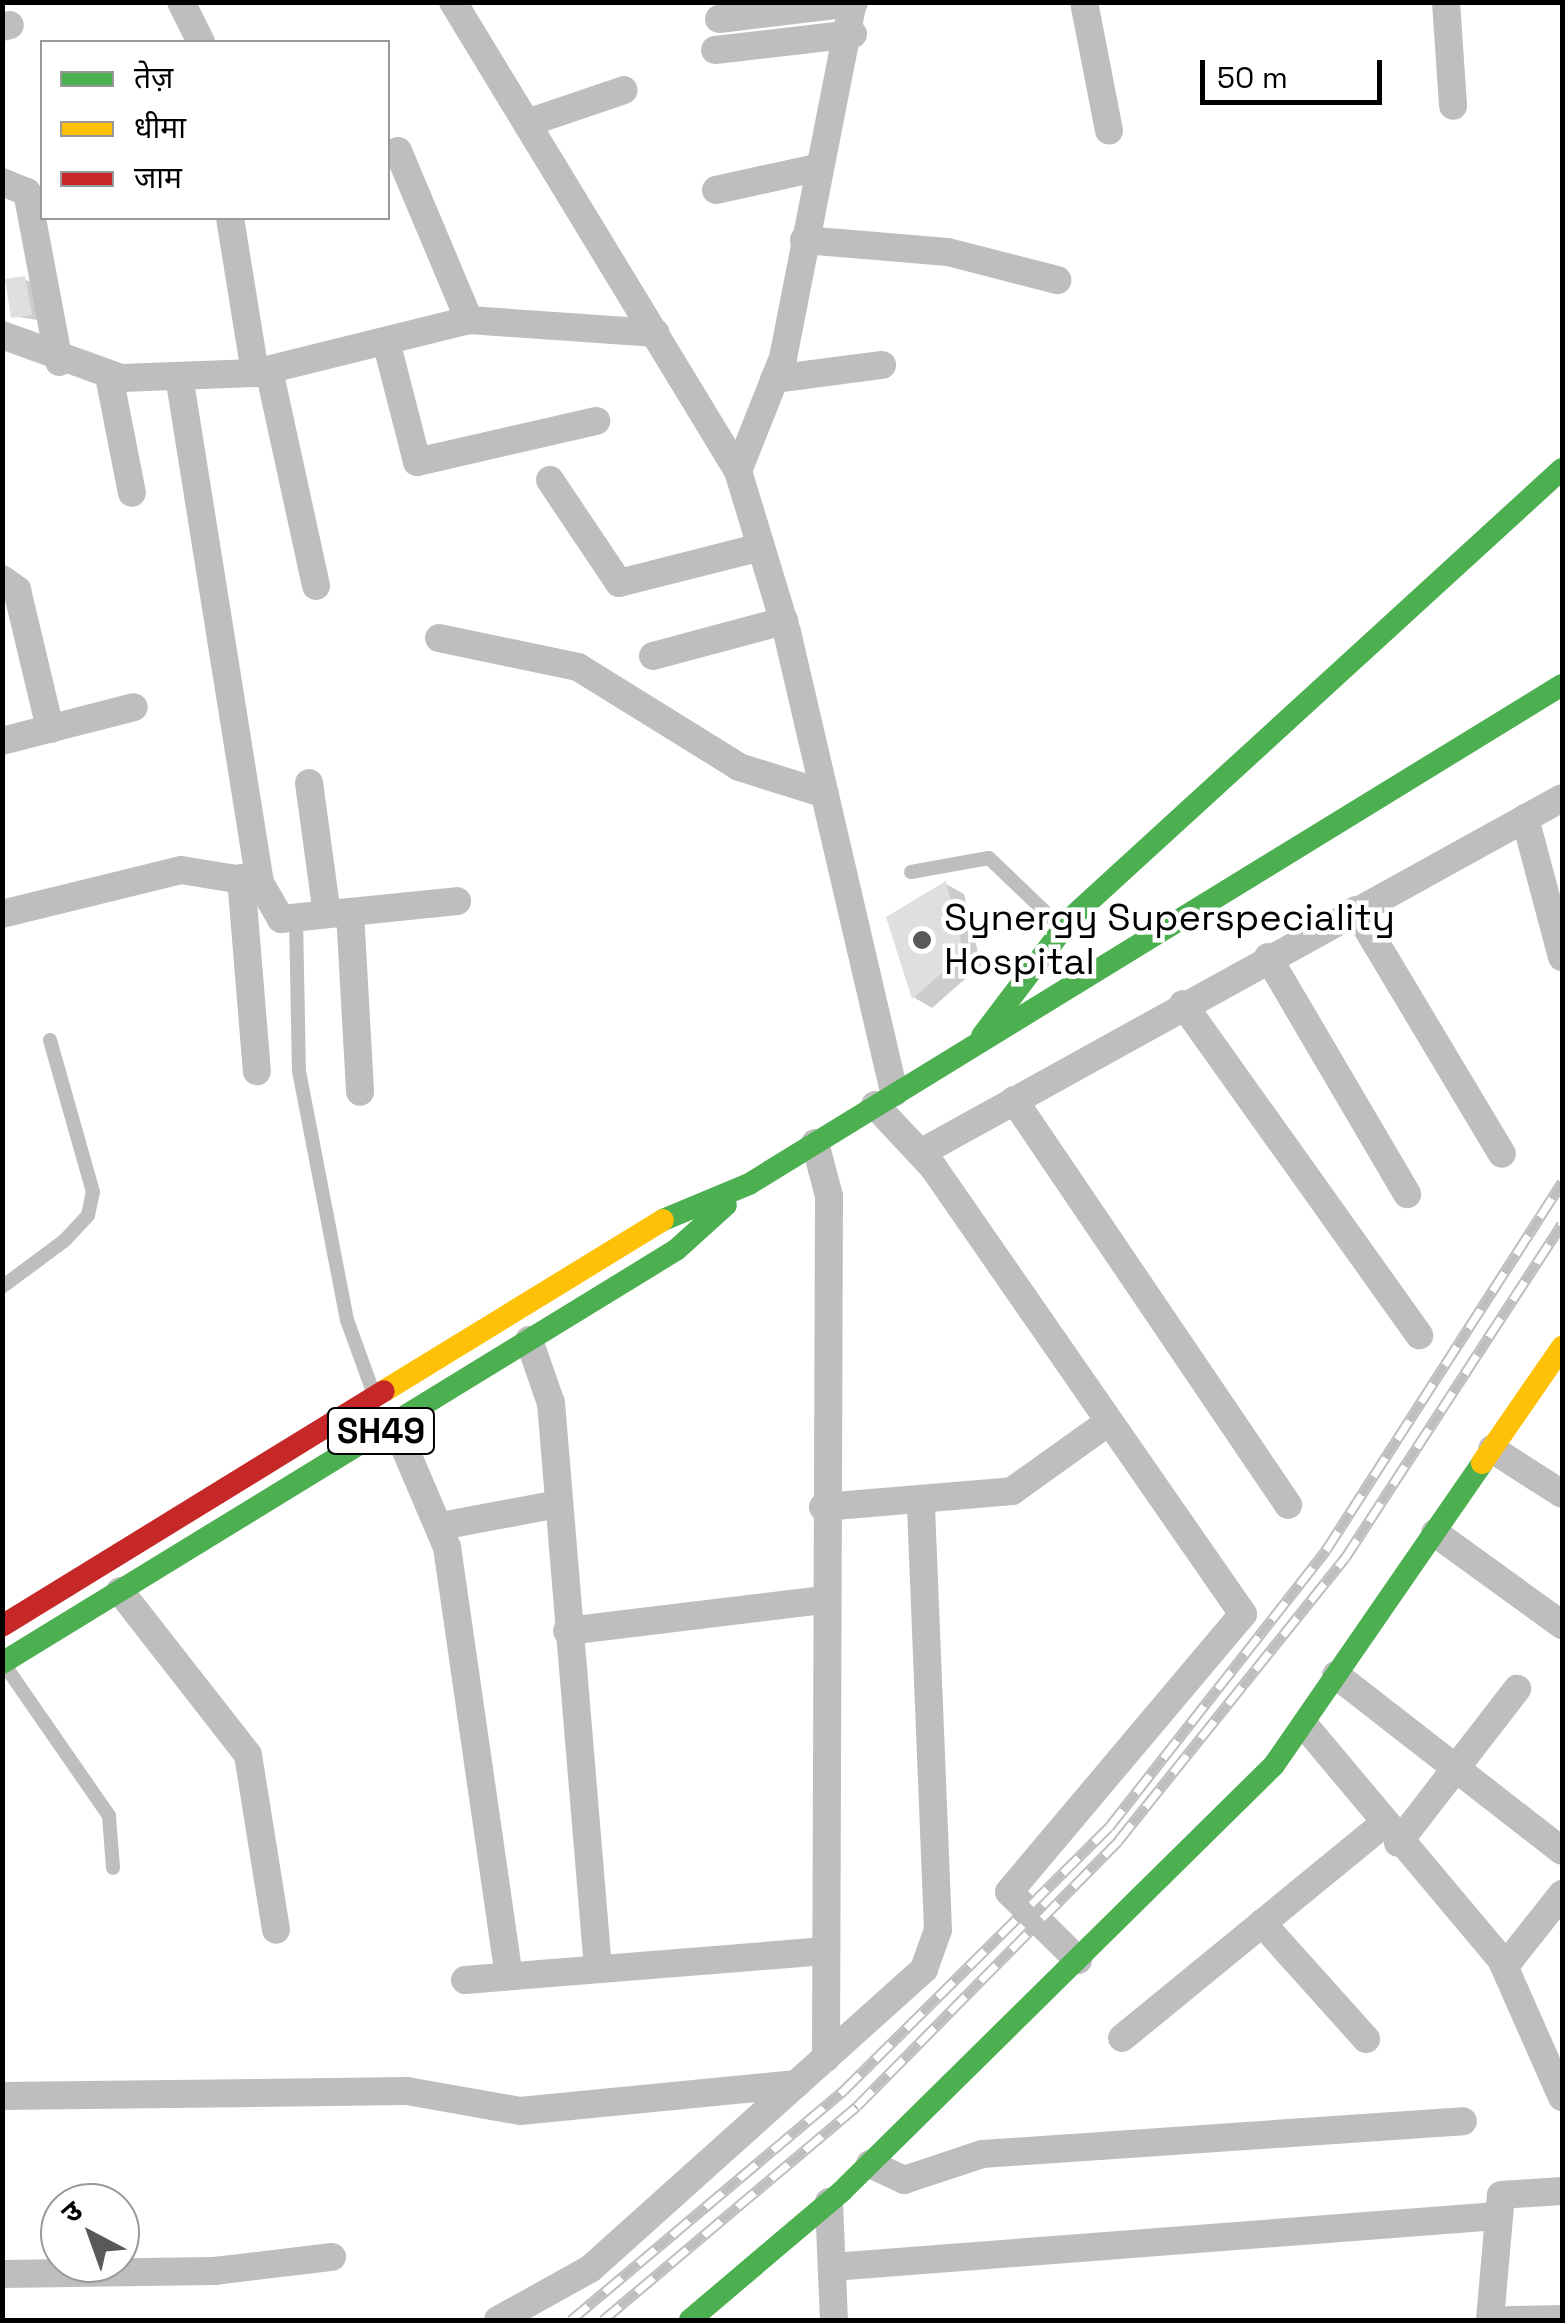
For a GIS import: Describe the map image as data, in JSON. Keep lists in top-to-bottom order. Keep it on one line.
{"streets":{"main road":["SH49"]},"places":["Synergy Superspeciality Hospital"],"legend":["तेज़","धीमा","जाम"],"scale_bar":"50 m","north":"top left"}
